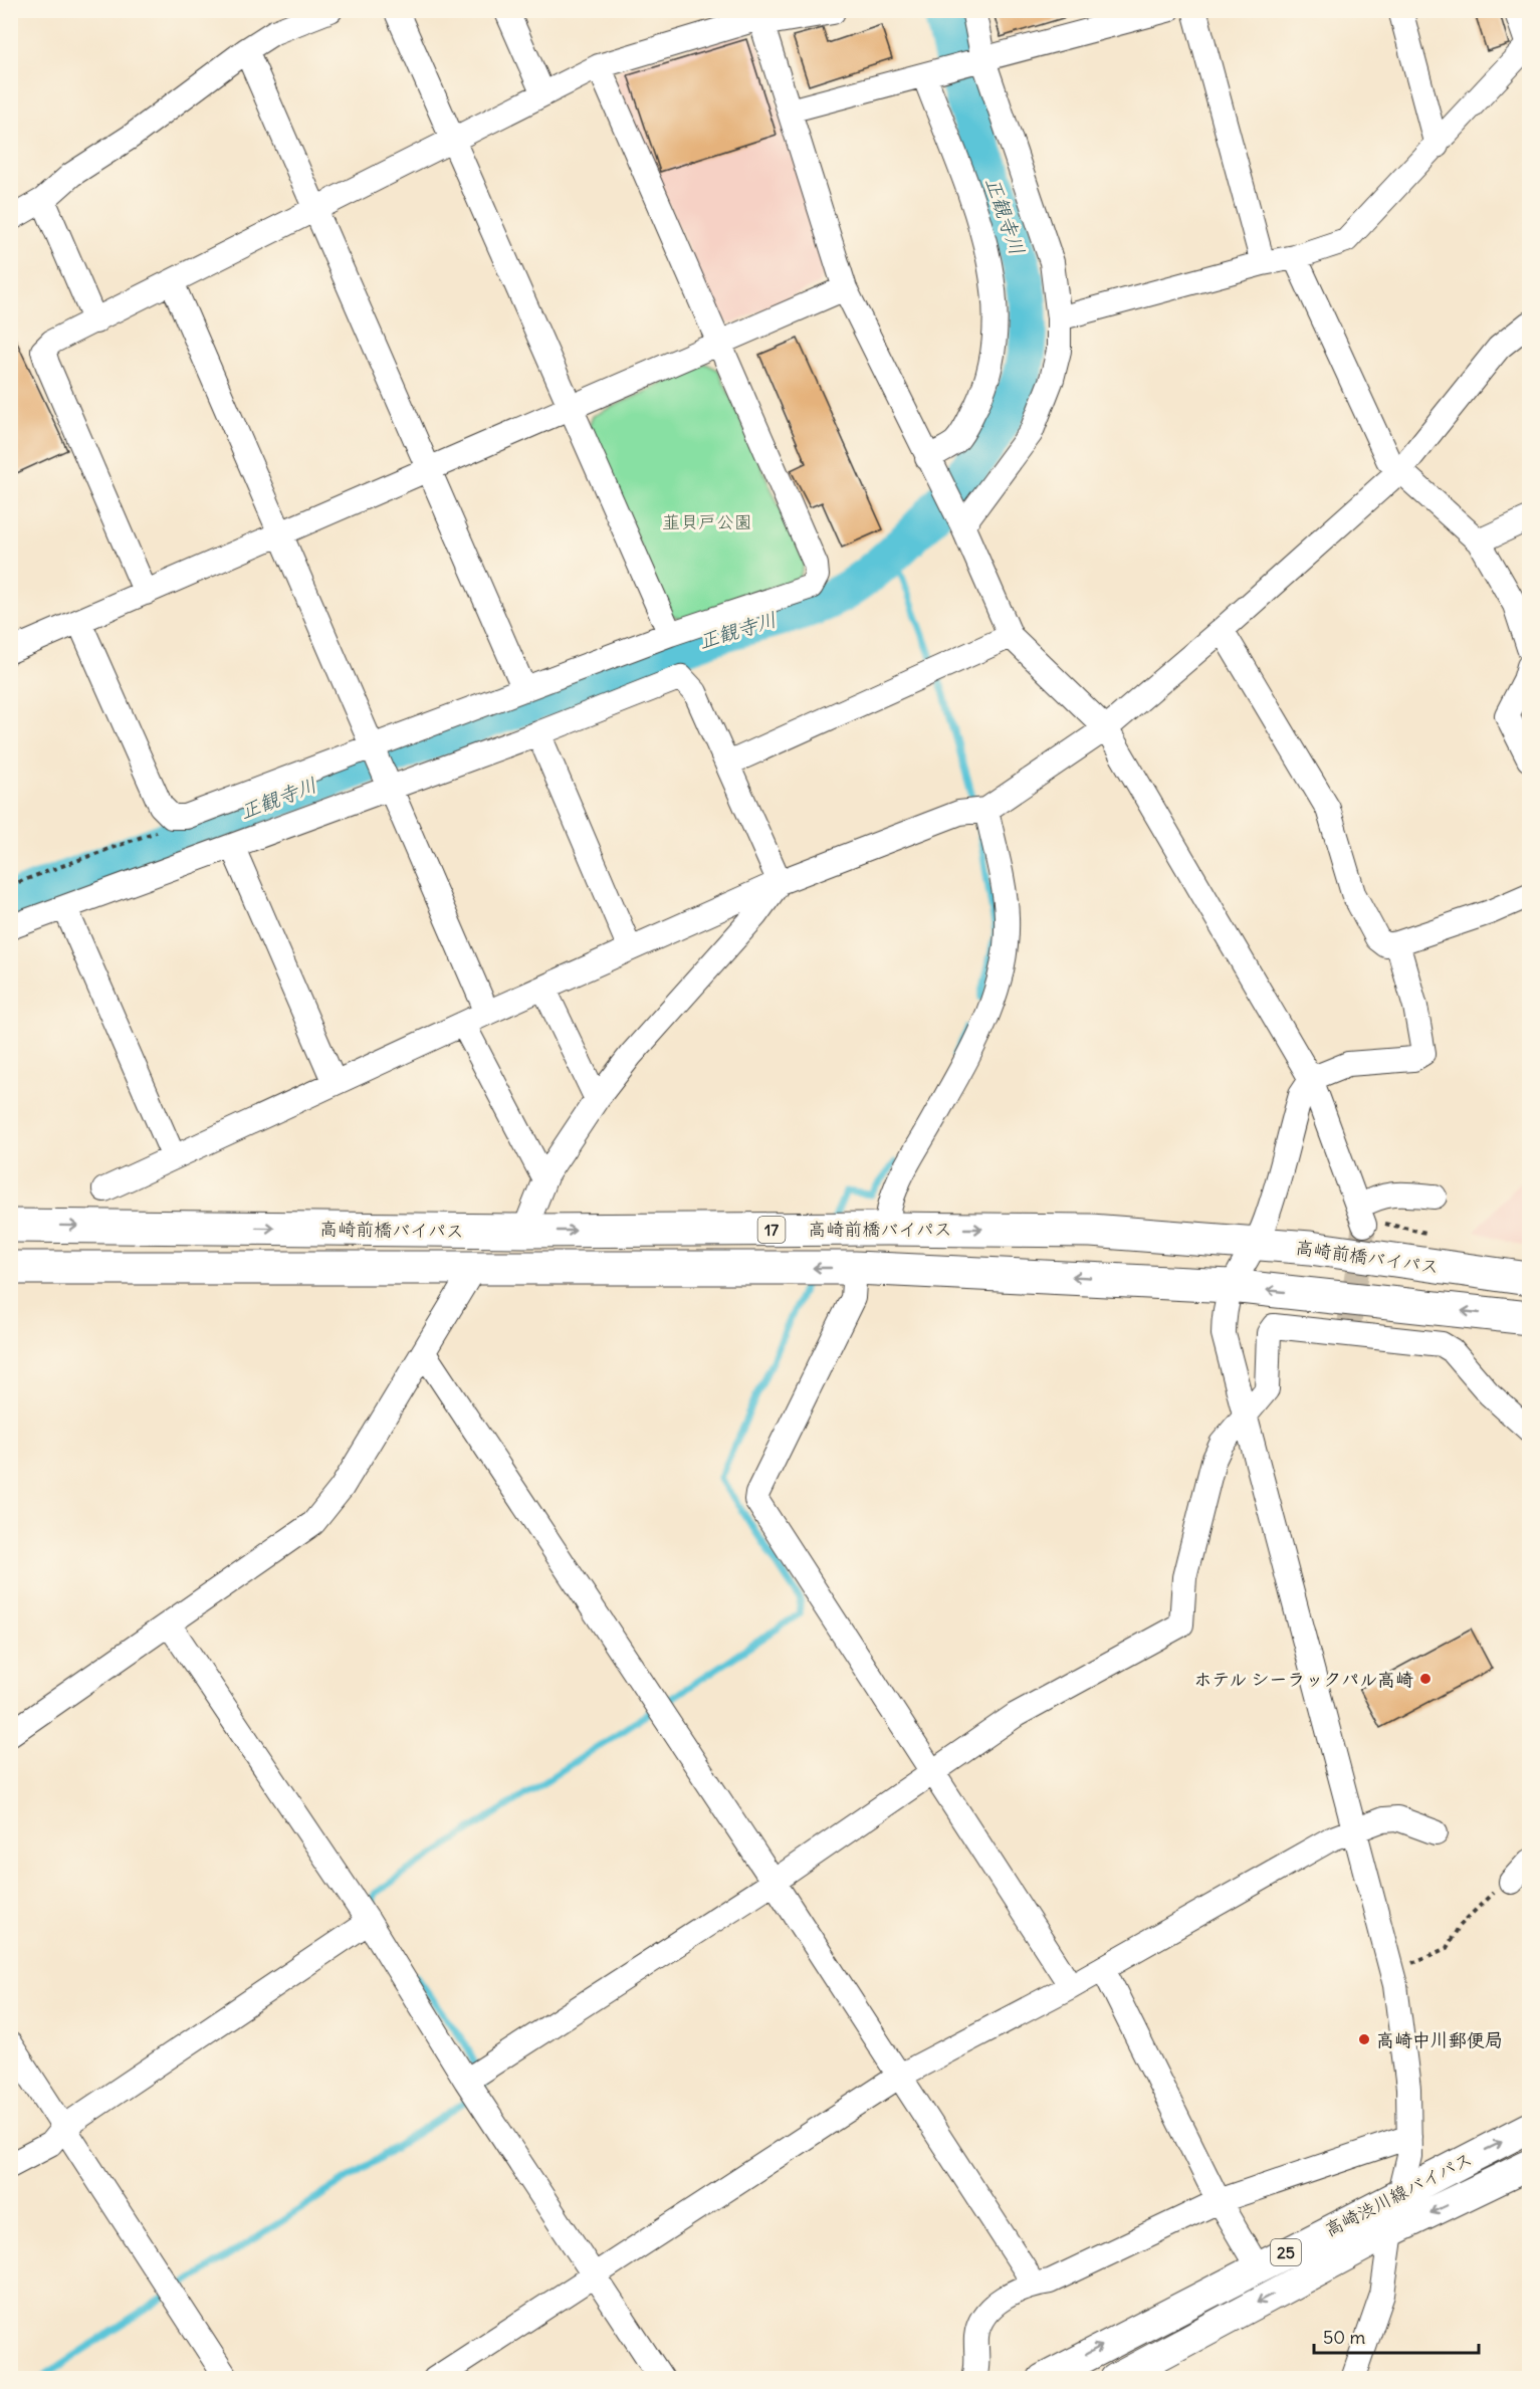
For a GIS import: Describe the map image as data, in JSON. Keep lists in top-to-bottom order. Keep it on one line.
{"streets":{"highway":["高崎前橋バイパス","17"],"main road":["高崎渋川線バイパス","25"]},"water":["正観寺川"],"parks":["韮貝戸公園"],"places":["ホテル シーラックパル高崎","高崎中川郵便局"],"scale_bar":"50 m"}
